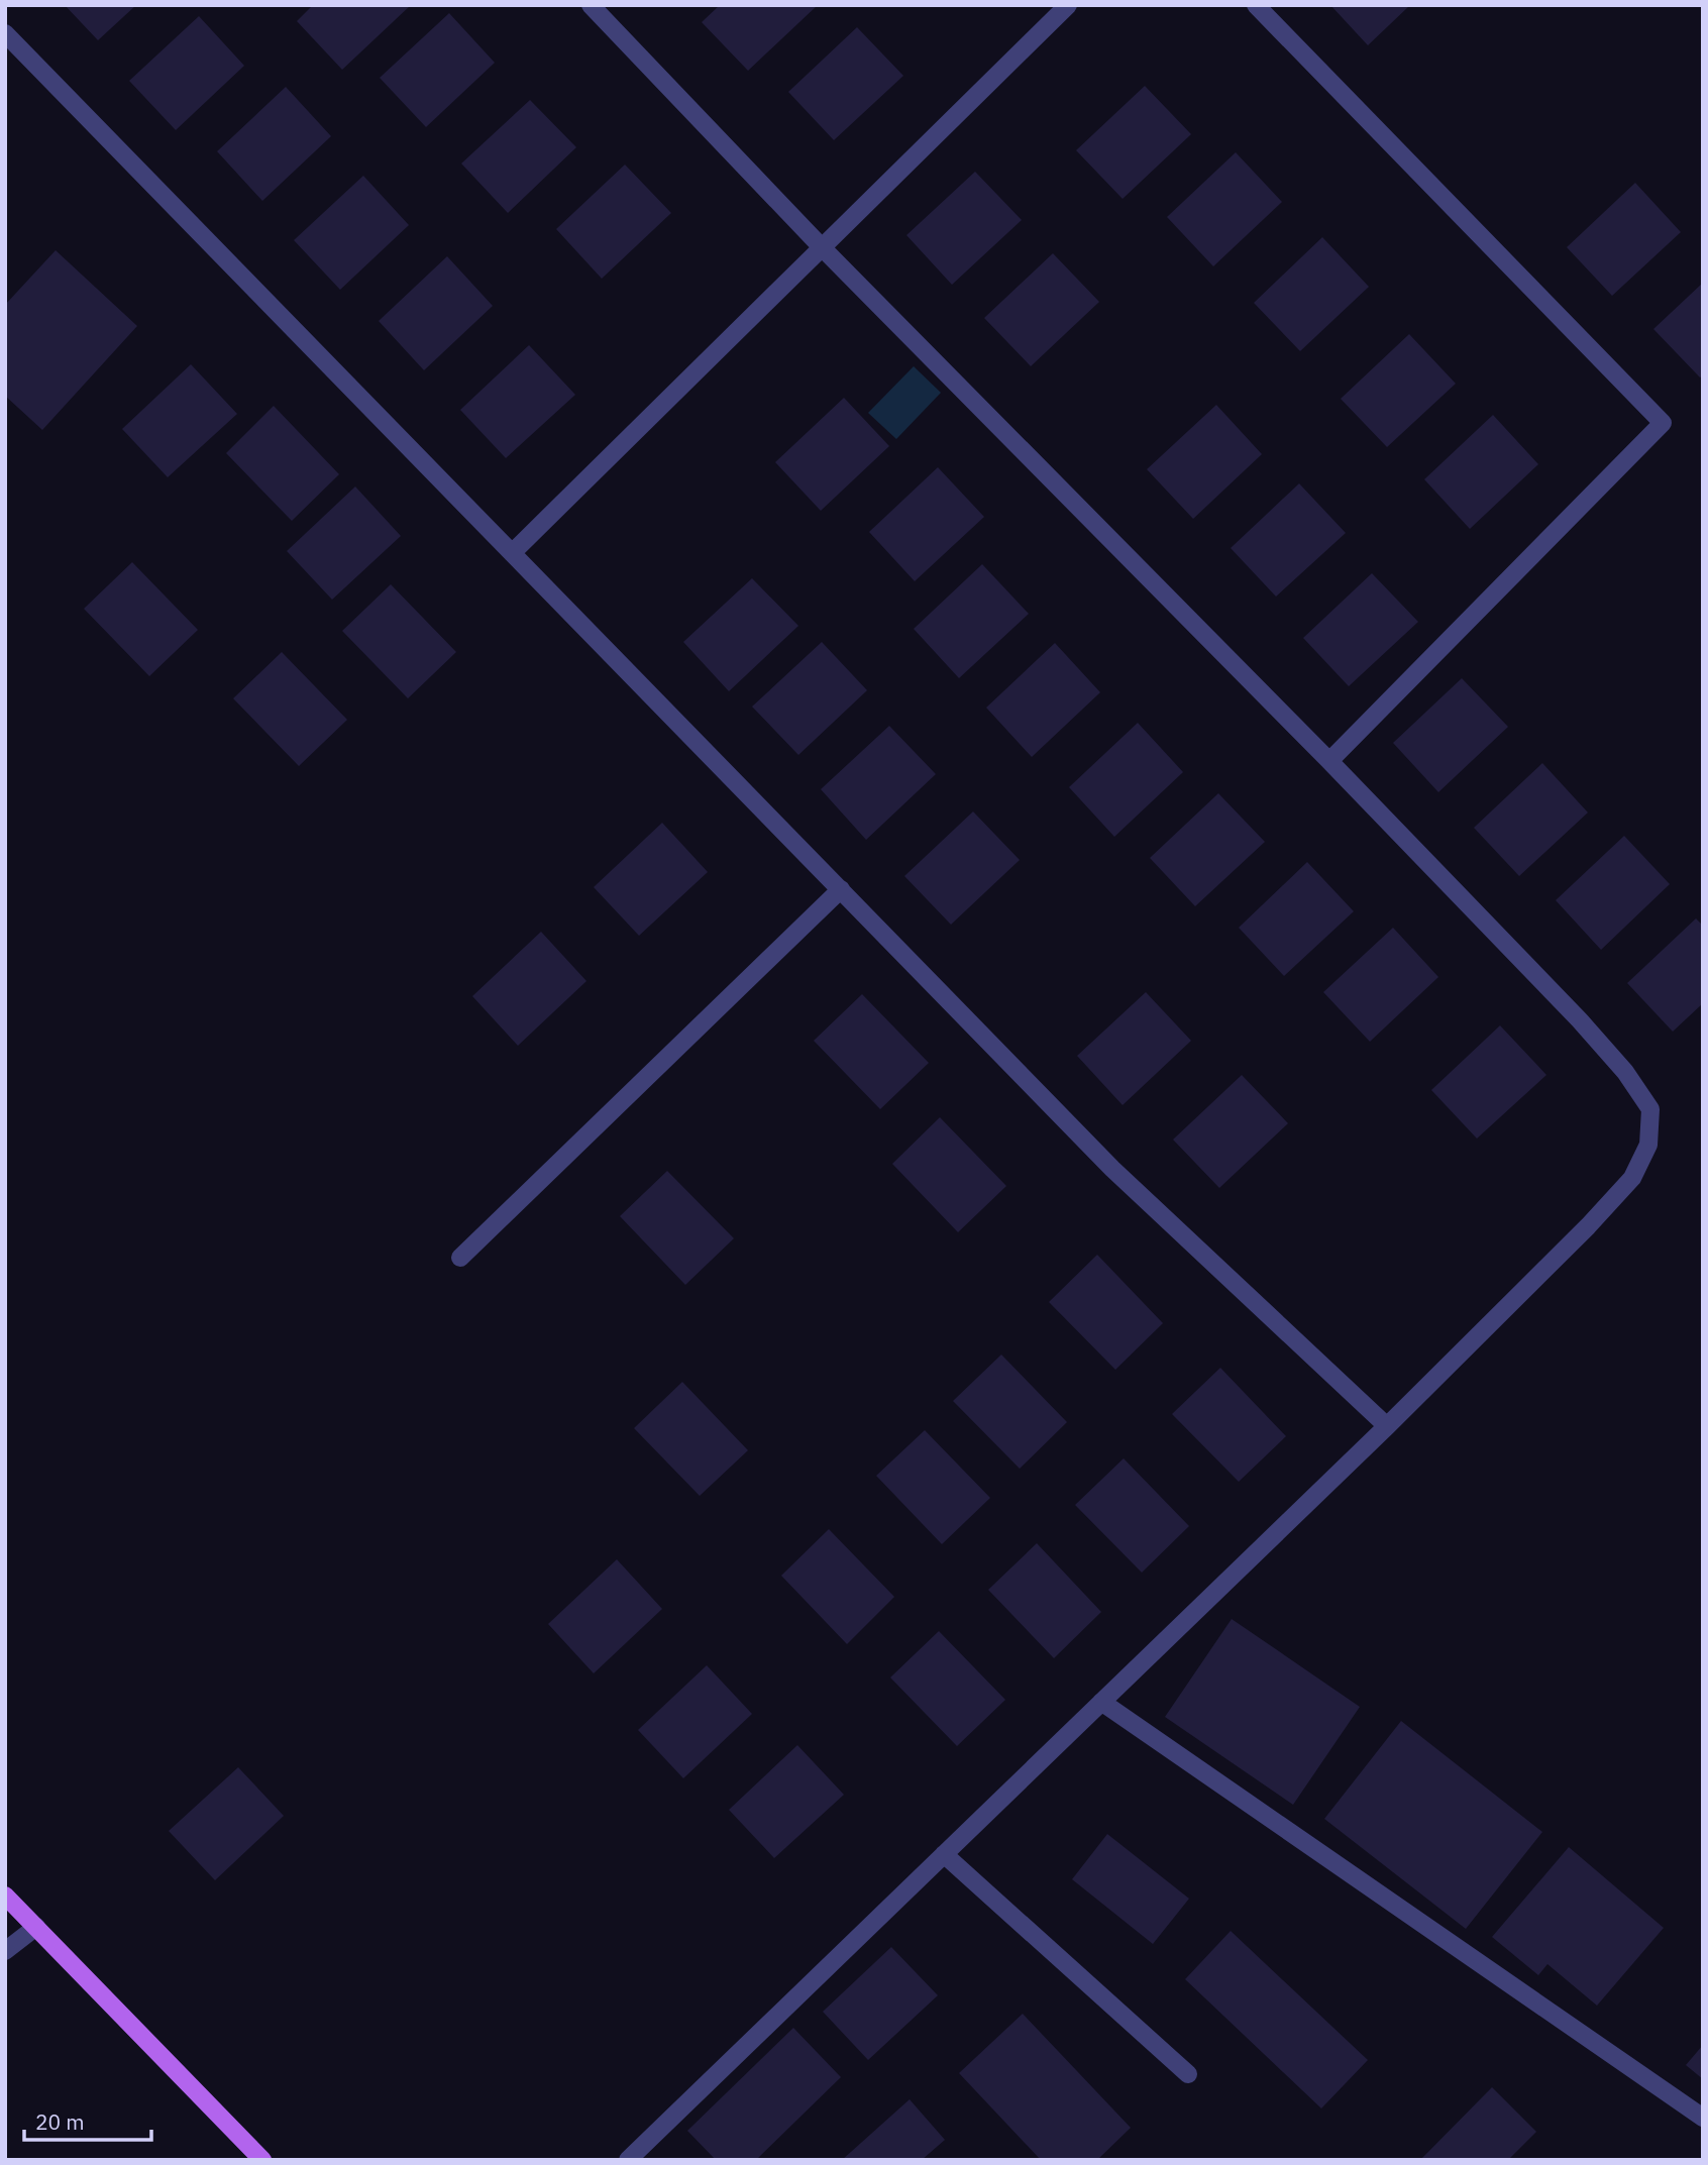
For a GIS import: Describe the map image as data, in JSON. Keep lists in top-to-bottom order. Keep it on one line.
{"scale_bar":"20 m"}
